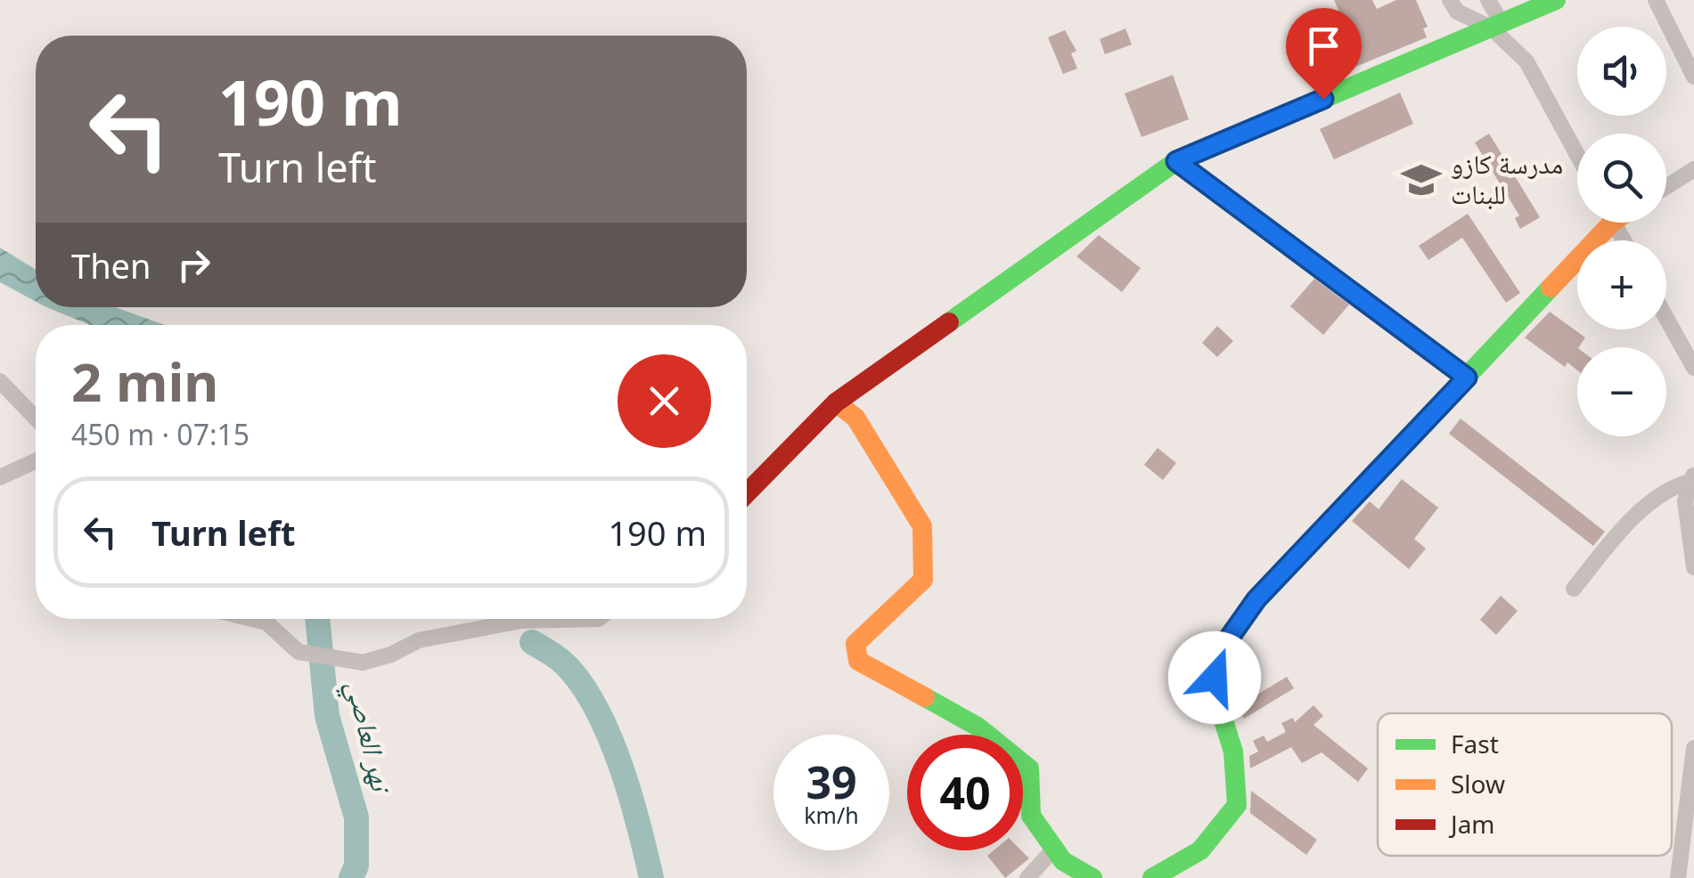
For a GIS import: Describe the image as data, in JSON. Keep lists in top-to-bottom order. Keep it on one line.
{"water":["نهر العاصي"],"places":{"school or university":["مدرسة كازو للبنات"]},"legend":["Fast","Slow","Jam"],"page":{"map_buttons":["+","−"],"turn":["190 m","Turn left"],"then":"Then","heading":["2 min","450 m · 07:15"],"list":[{"name":"Turn left","value":"190 m"}],"speed":"39 km/h","limit":"40"}}
